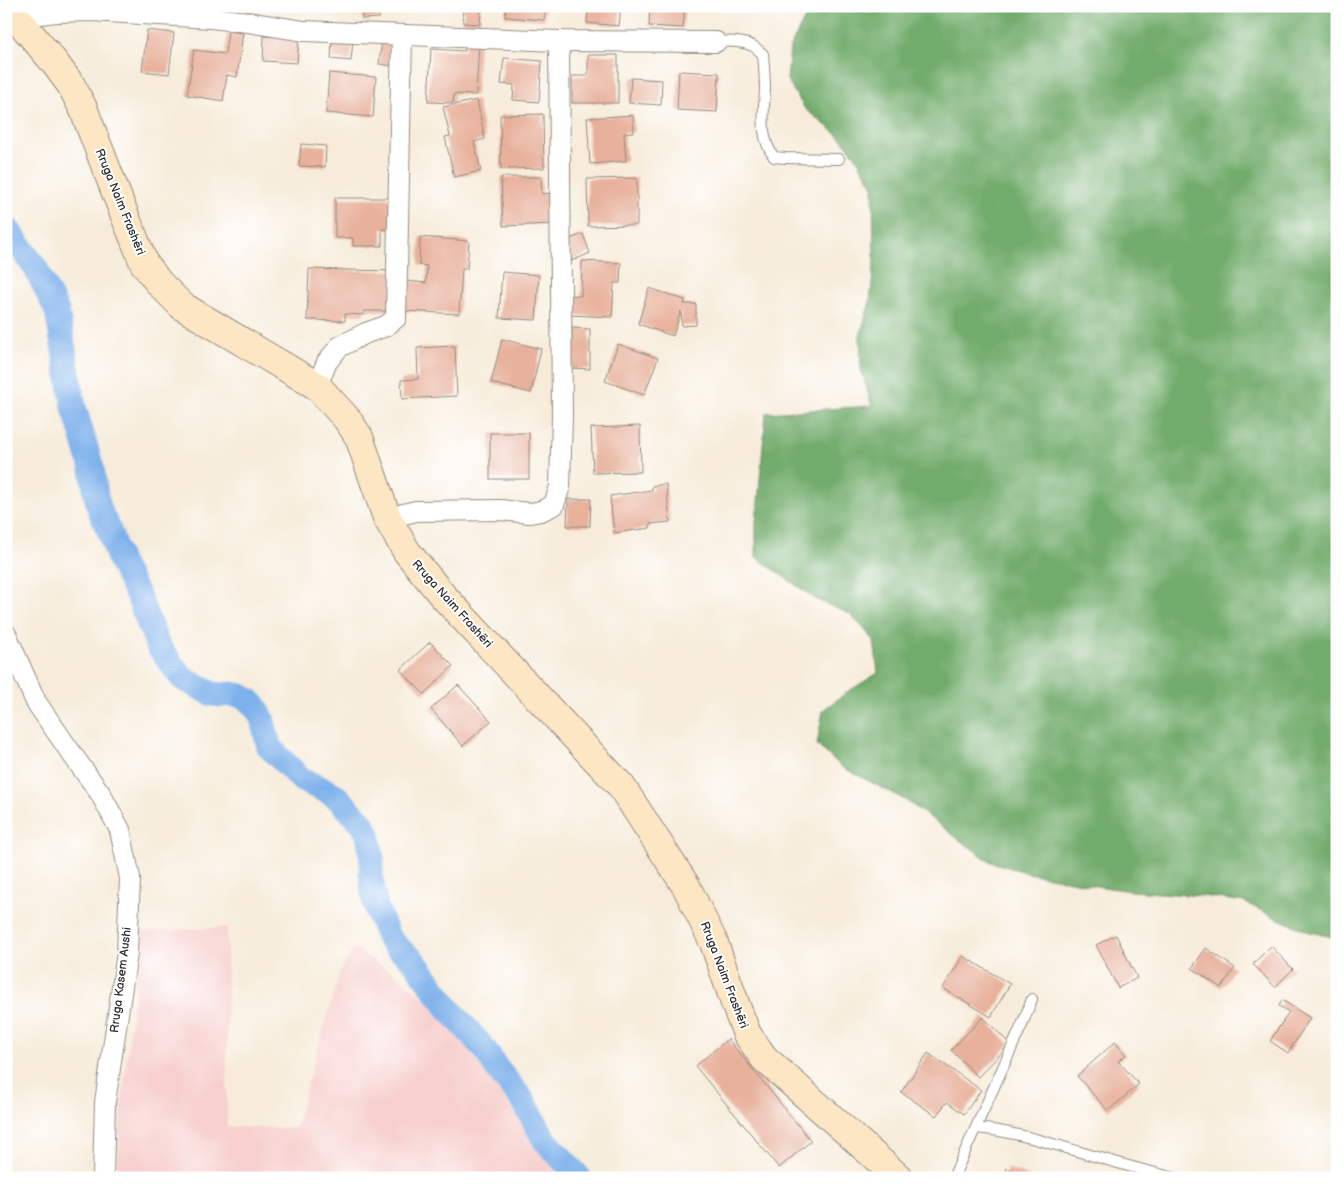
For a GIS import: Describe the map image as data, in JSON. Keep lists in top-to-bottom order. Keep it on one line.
{"streets":{"street":["Rruga Naim Frashëri","Rruga Kasem Aushi"]}}
